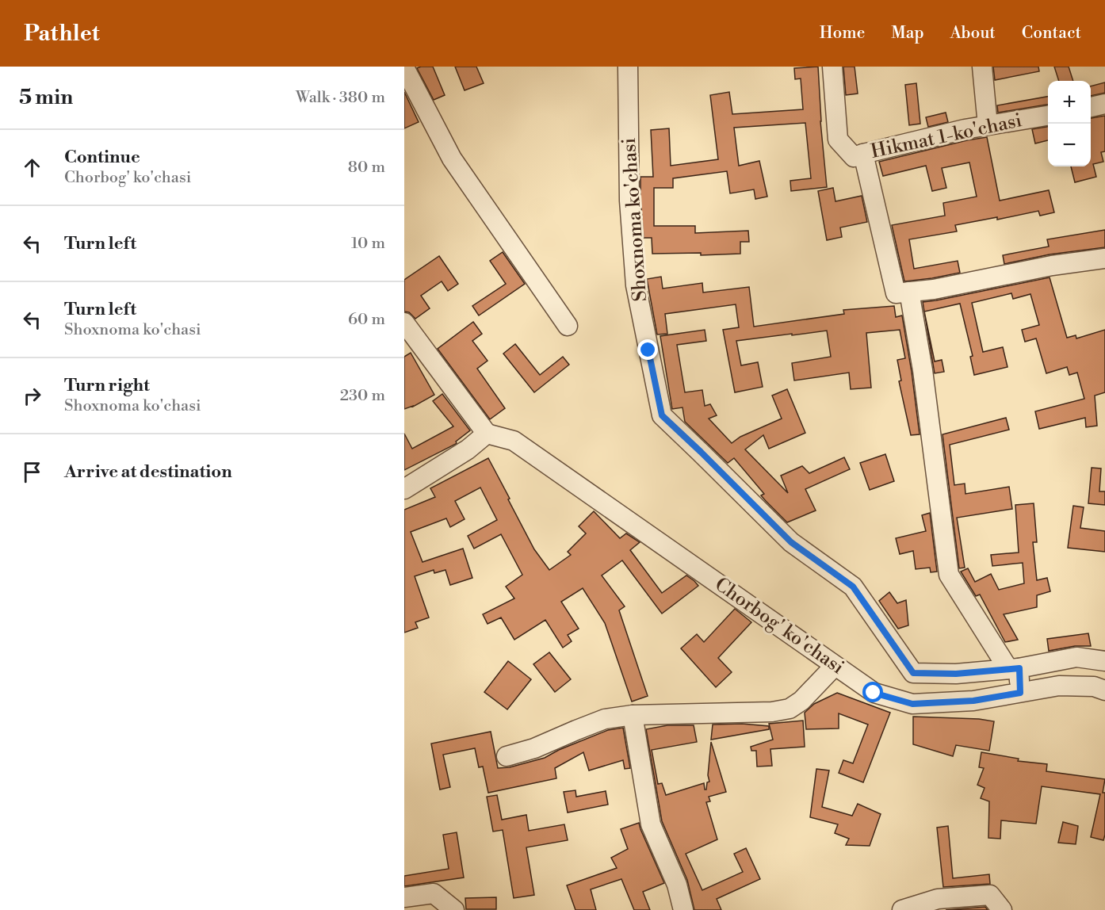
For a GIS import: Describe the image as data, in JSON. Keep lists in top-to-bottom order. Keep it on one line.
{"streets":{"street":["Hikmat 1-ko'chasi","Shoxnoma ko'chasi","Chorbog' ko'chasi"]},"page":{"header":"Pathlet","nav":["Home","Map","About","Contact"],"heading":["5 min","Walk · 380 m"],"map_buttons":["+","−"],"list":[["Continue","Chorbog' ko'chasi","80 m"],["Turn left","10 m"],["Turn left","Shoxnoma ko'chasi","60 m"],["Turn right","Shoxnoma ko'chasi","230 m"],"Arrive at destination"]}}
